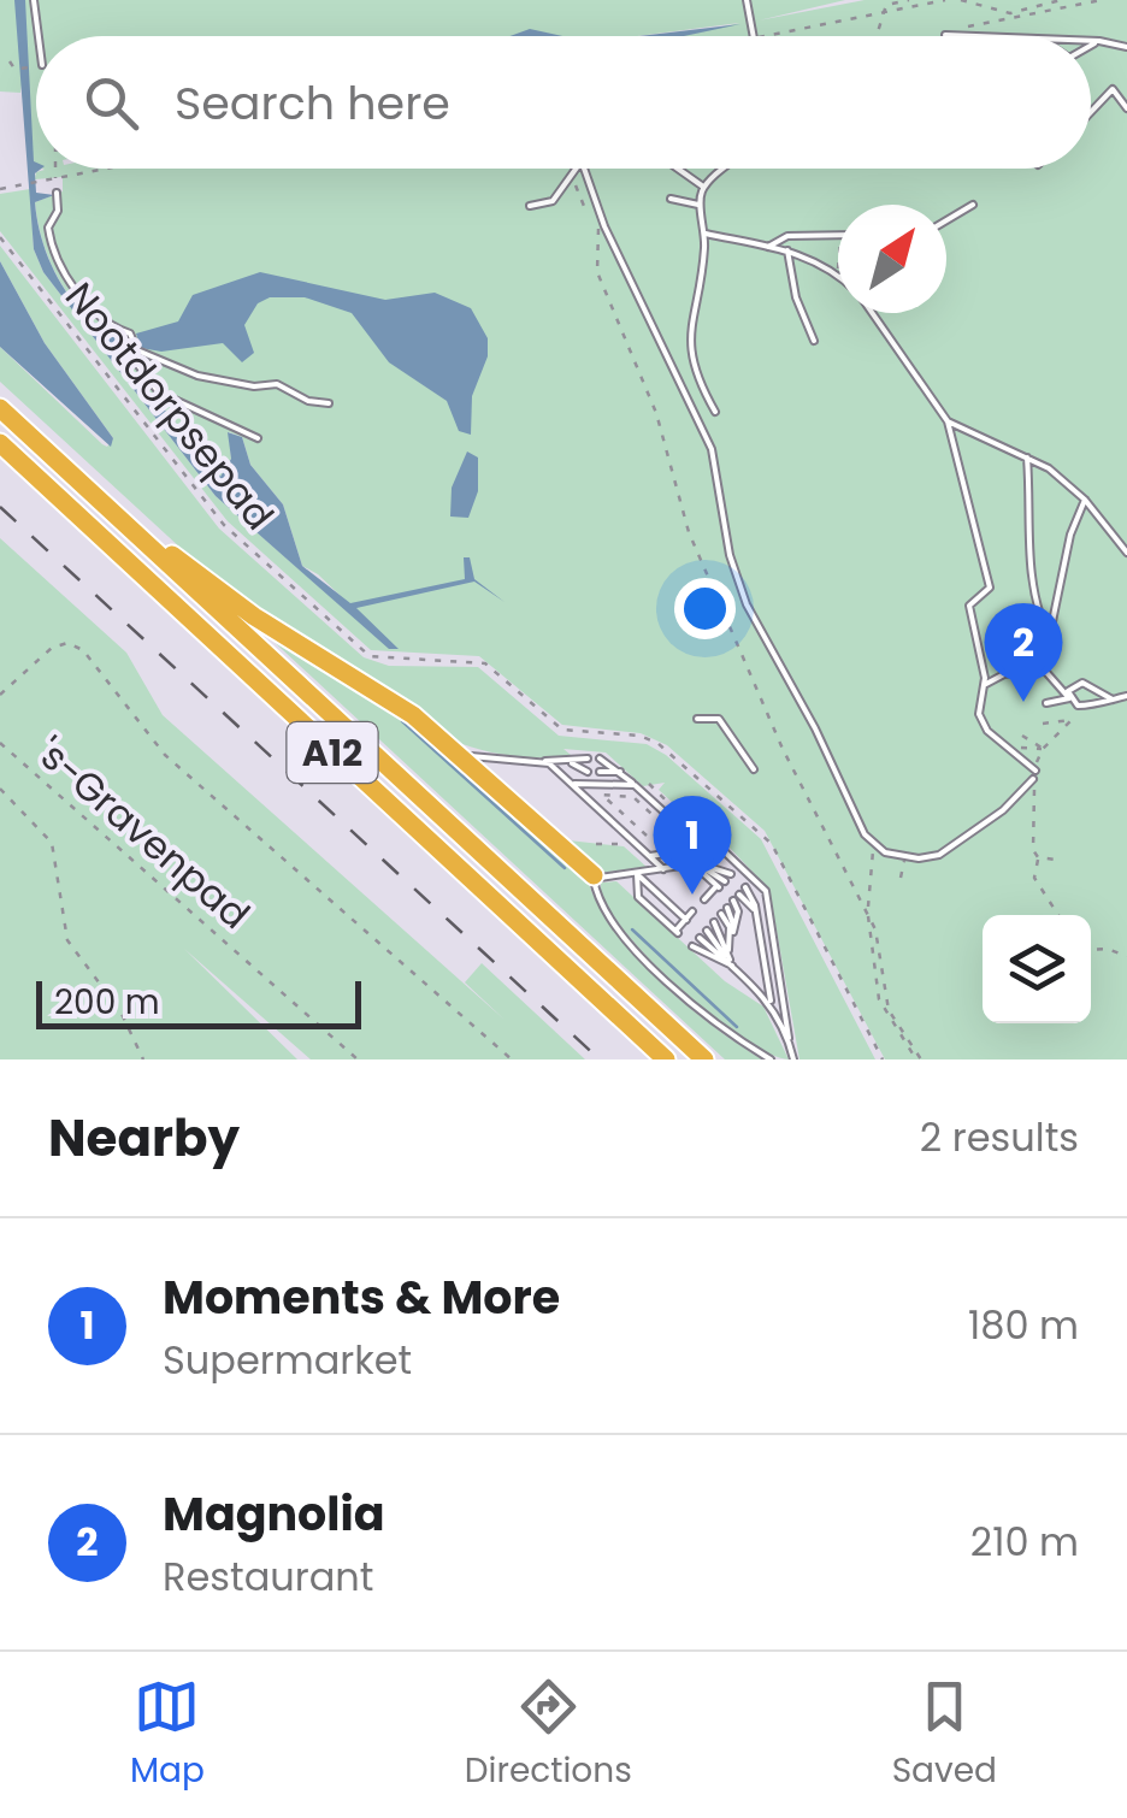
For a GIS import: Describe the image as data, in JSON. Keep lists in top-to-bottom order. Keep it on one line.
{"streets":{"highway":["A12"],"path":["Nootdorpsepad","'s-Gravenpad"]},"scale_bar":"200 m","north":"top right","page":{"search":"Search here","pins":["2","1"],"scale":"200 m","heading":["Nearby","2 results"],"list":[{"mark":"1","name":"Moments & More","note":"Supermarket","value":"180 m"},{"mark":"2","name":"Magnolia","note":"Restaurant","value":"210 m"}],"nav":["Map","Directions","Saved"]}}
